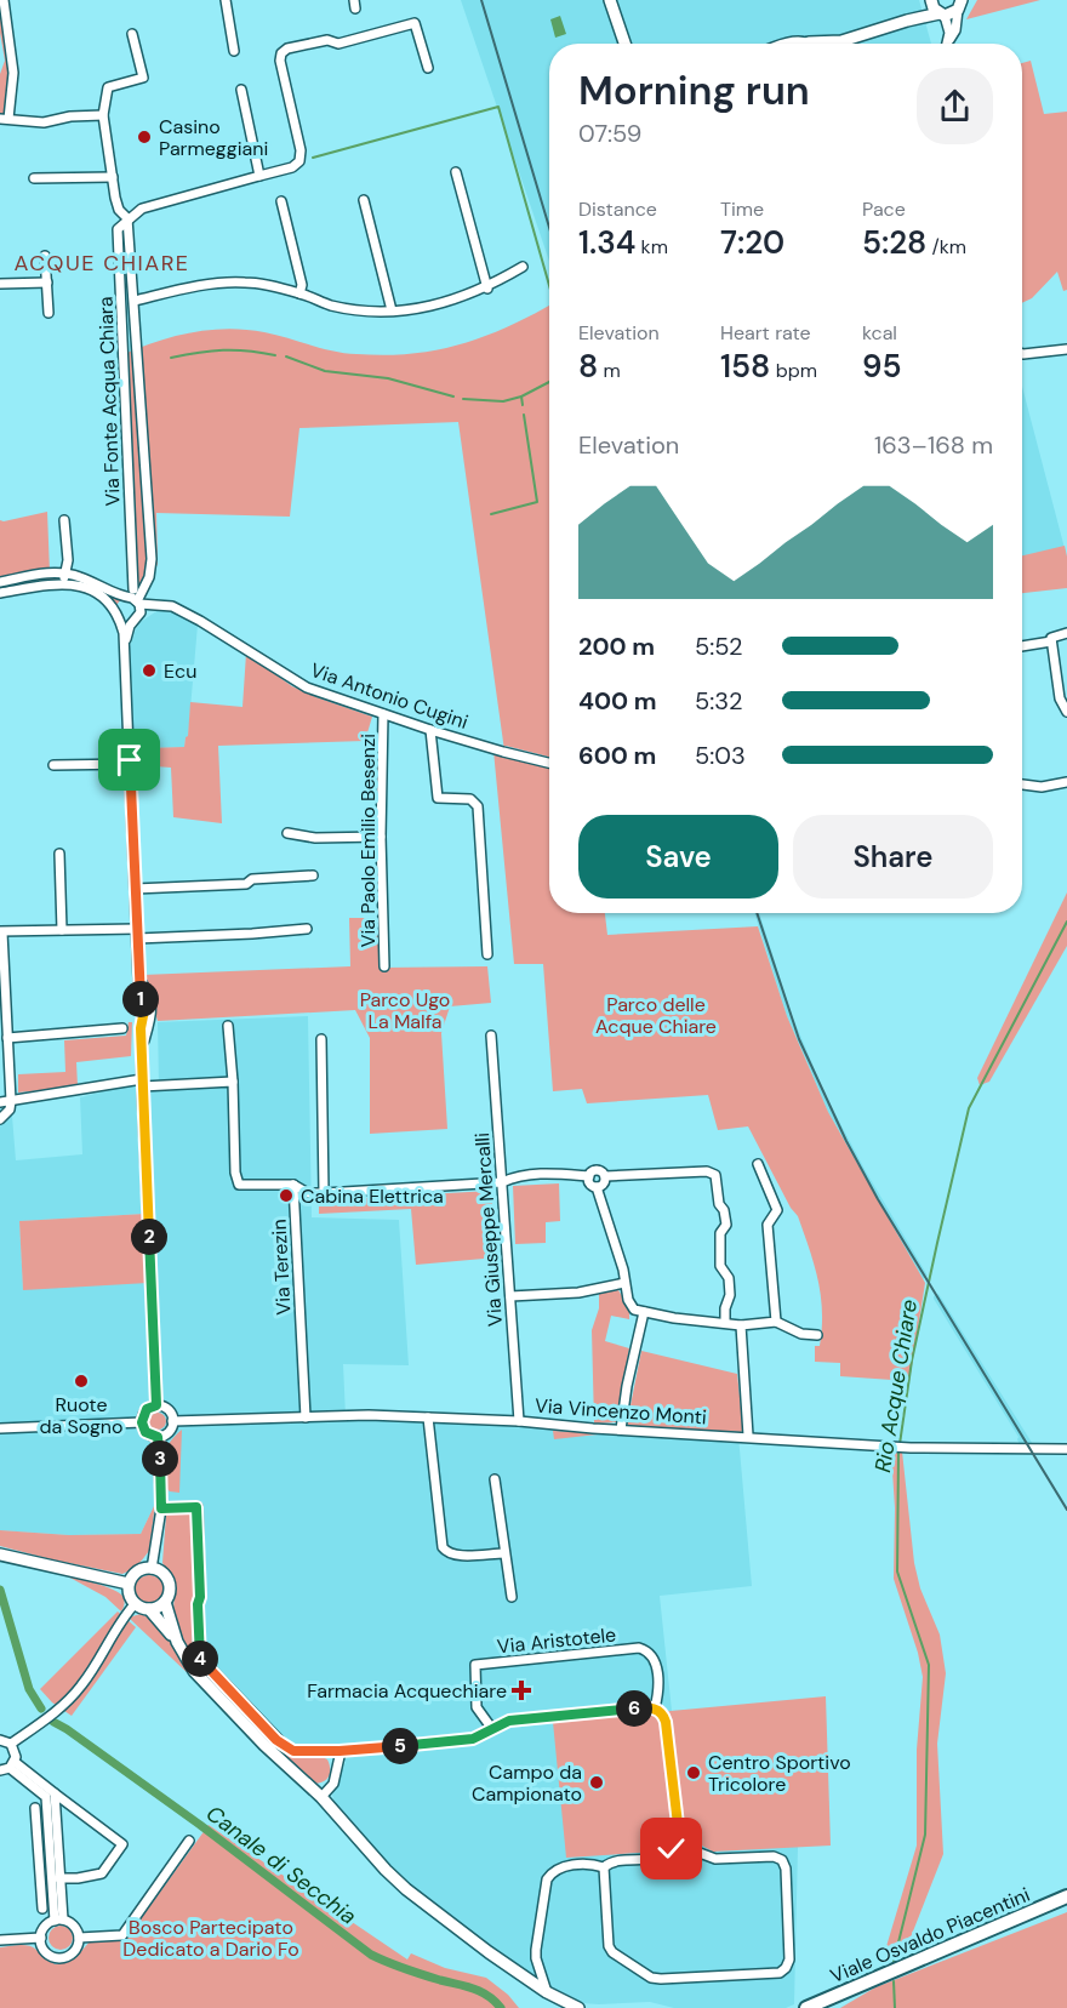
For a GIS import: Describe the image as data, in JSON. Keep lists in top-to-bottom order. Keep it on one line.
{"streets":{"main road":["Viale Osvaldo Piacentini"],"street":["Via Fonte Acqua Chiara","Via Antonio Cugini","Via Paolo Emilio Besenzi","Via Giuseppe Mercalli","Via Terezin","Via Vincenzo Monti","Via Aristotele"]},"crossings":[["Via Fonte Acqua Chiara","Via Antonio Cugini"],["Via Antonio Cugini","Via Paolo Emilio Besenzi"],["Via Giuseppe Mercalli","Via Vincenzo Monti"],["Via Terezin","Via Vincenzo Monti"]],"districts":["ACQUE CHIARE"],"water":["Rio Acque Chiare","Canale di Secchia"],"parks":["Parco Ugo La Malfa","Parco delle Acque Chiare","Bosco Partecipato Dedicato a Dario Fo"],"places":{"other":["Casino Parmeggiani","Ecu","Cabina Elettrica","Ruote da Sogno","Centro Sportivo Tricolore","Campo da Campionato"],"health":["Farmacia Acquechiare"]},"page":{"heading":["Morning run","07:59"],"stats":[["Distance","1.34 km"],["Time","7:20"],["Pace","5:28 /km"],["Elevation","8 m"],["Heart rate","158 bpm"],["kcal","95"]],"chart":["Elevation","163–168 m"],"list":[{"name":"200 m","note":"5:52"},{"name":"400 m","note":"5:32"},{"name":"600 m","note":"5:03"}],"buttons":["Save","Share"],"pins":["1","2","3","4","6","5"]}}
